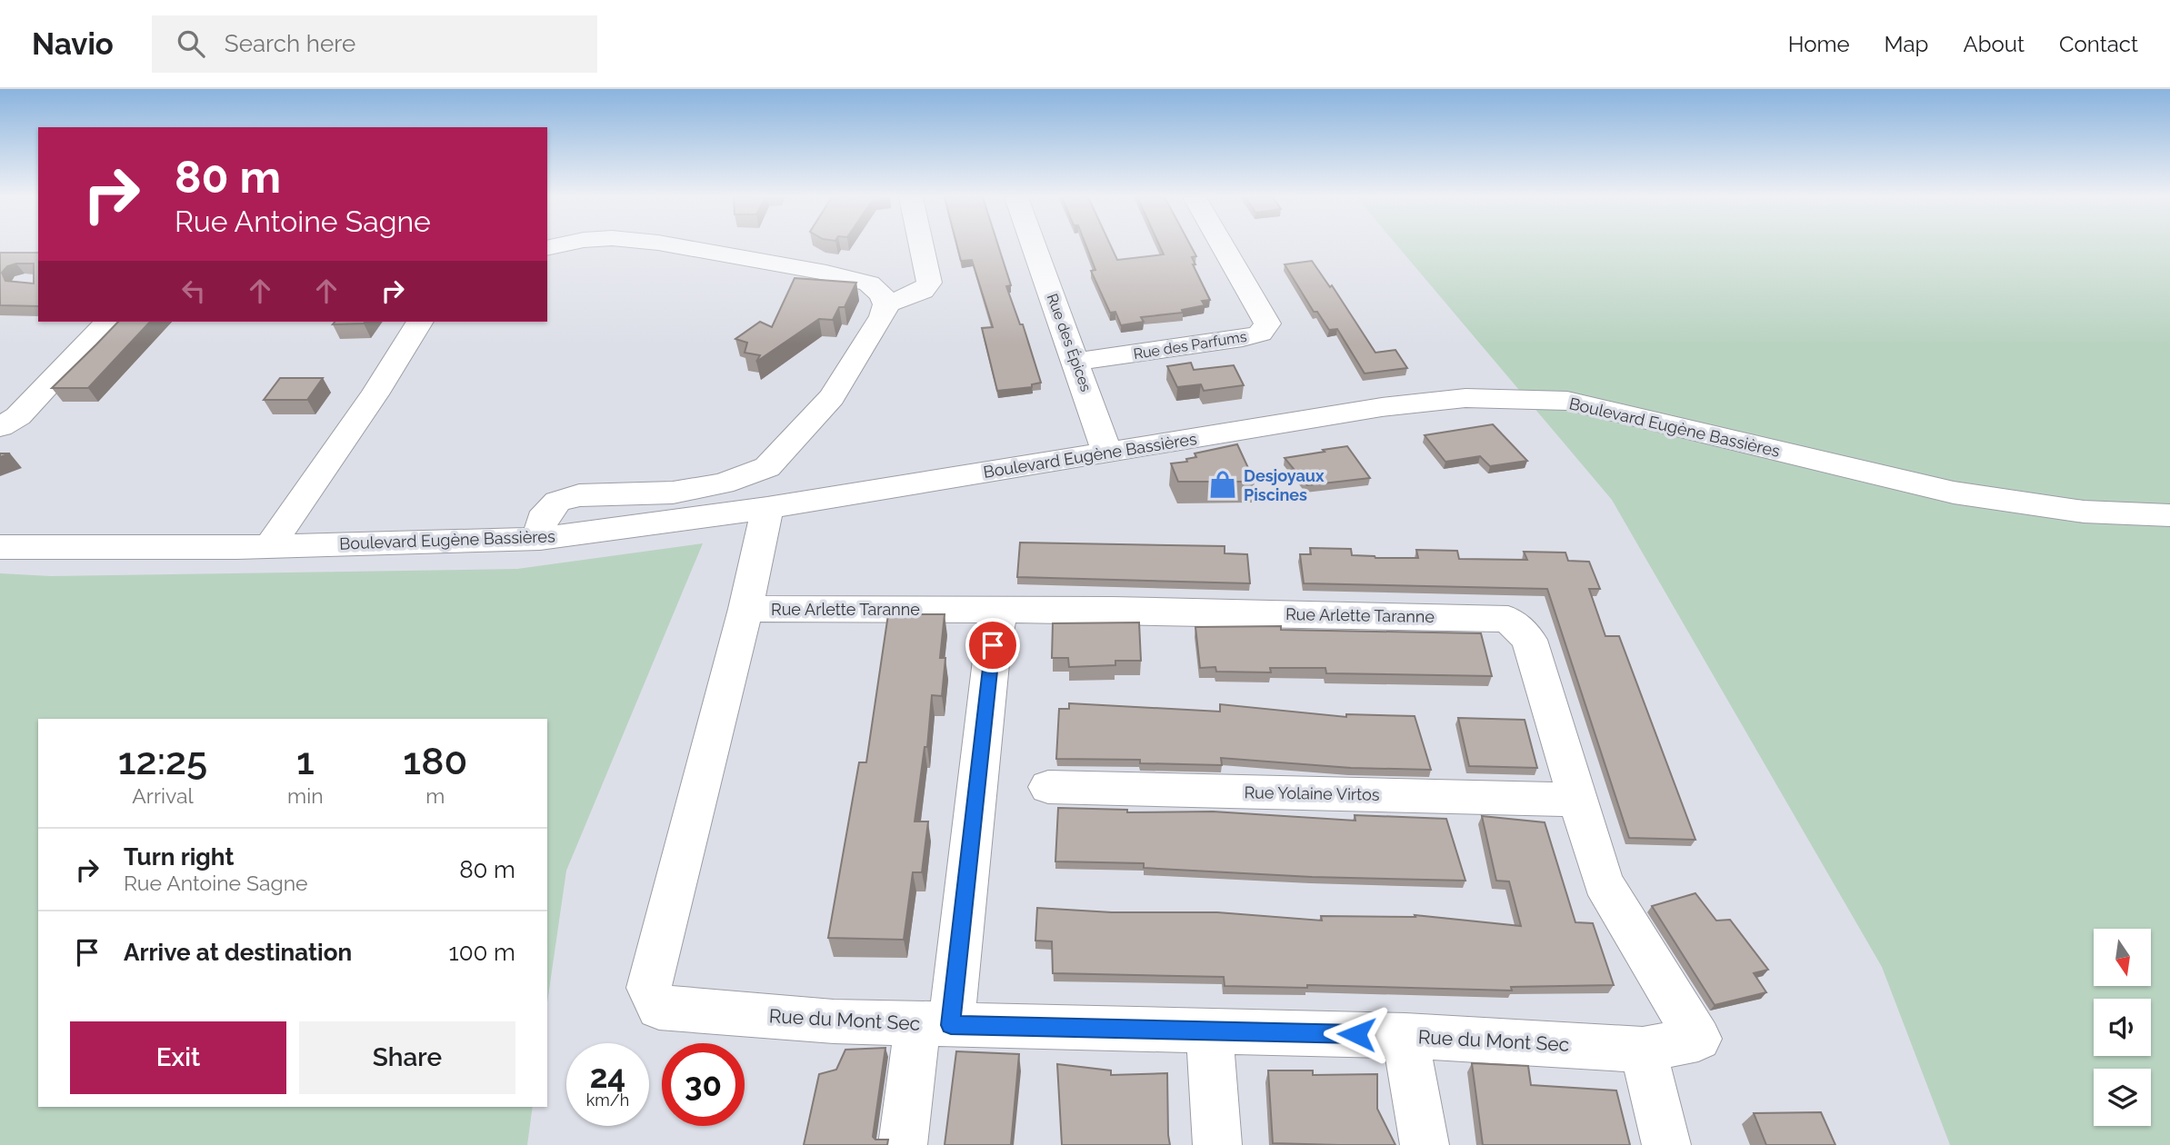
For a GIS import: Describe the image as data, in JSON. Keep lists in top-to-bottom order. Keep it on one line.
{"streets":{"street":["Rue des Épices","Rue des Parfums","Boulevard Eugène Bassières","Rue Arlette Taranne","Rue Yolaine Virtos","Rue du Mont Sec"]},"crossings":[["Rue des Épices","Rue des Parfums"],["Rue des Épices","Boulevard Eugène Bassières"],["Boulevard Eugène Bassières","Rue du Mont Sec"],["Rue Arlette Taranne","Rue Yolaine Virtos"],["Rue Arlette Taranne","Rue du Mont Sec"]],"places":{"shop":["Desjoyaux Piscines"]},"north":"bottom","page":{"header":"Navio","search":"Search here","nav":["Home","Map","About","Contact"],"turn":["80 m","Rue Antoine Sagne"],"eta":["12:25","Arrival","1","min","180","m"],"list":[{"name":"Turn right","note":"Rue Antoine Sagne","value":"80 m"},{"name":"Arrive at destination","value":"100 m"}],"buttons":["Exit","Share"],"speed":"24 km/h","limit":"30"}}
